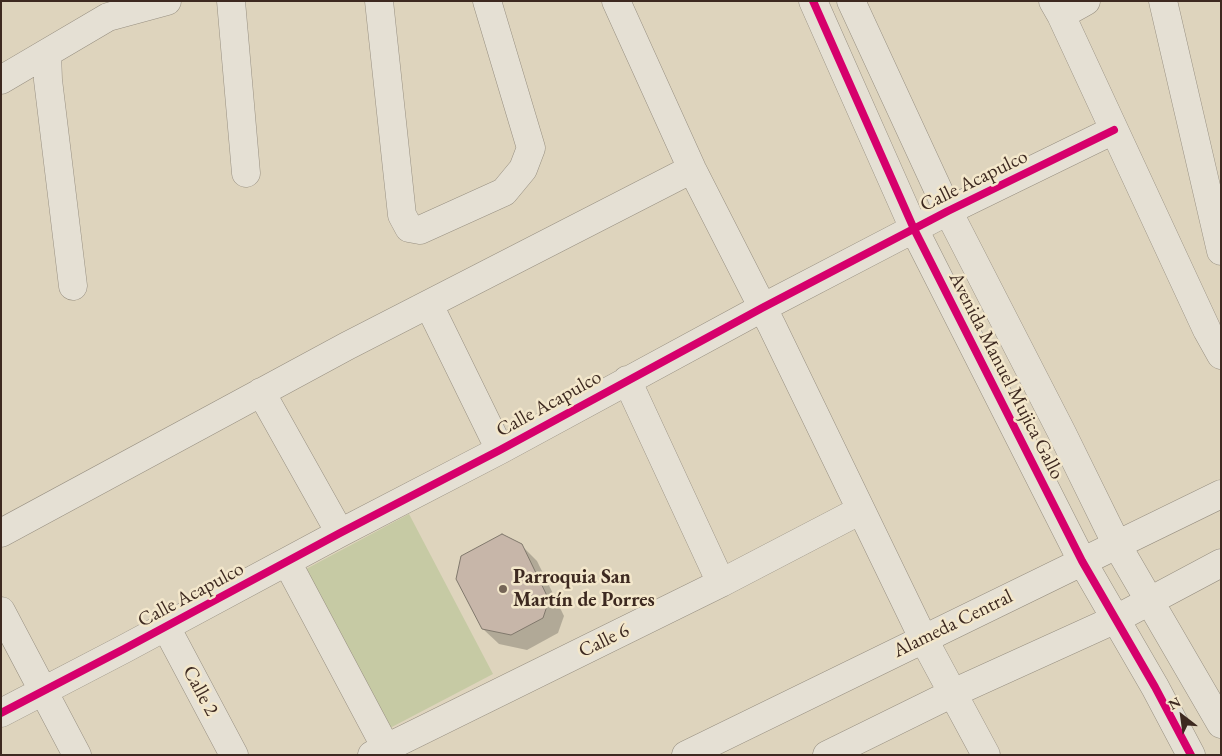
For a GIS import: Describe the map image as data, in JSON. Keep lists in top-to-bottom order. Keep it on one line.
{"streets":{"street":["Calle Acapulco","Avenida Manuel Mujica Gallo","Alameda Central","Calle 6","Calle 2"]},"crossings":[["Calle Acapulco","Avenida Manuel Mujica Gallo"],["Calle Acapulco","Calle 2"],["Avenida Manuel Mujica Gallo","Alameda Central"]],"places":["Parroquia San Martín de Porres"],"north":"top left"}
